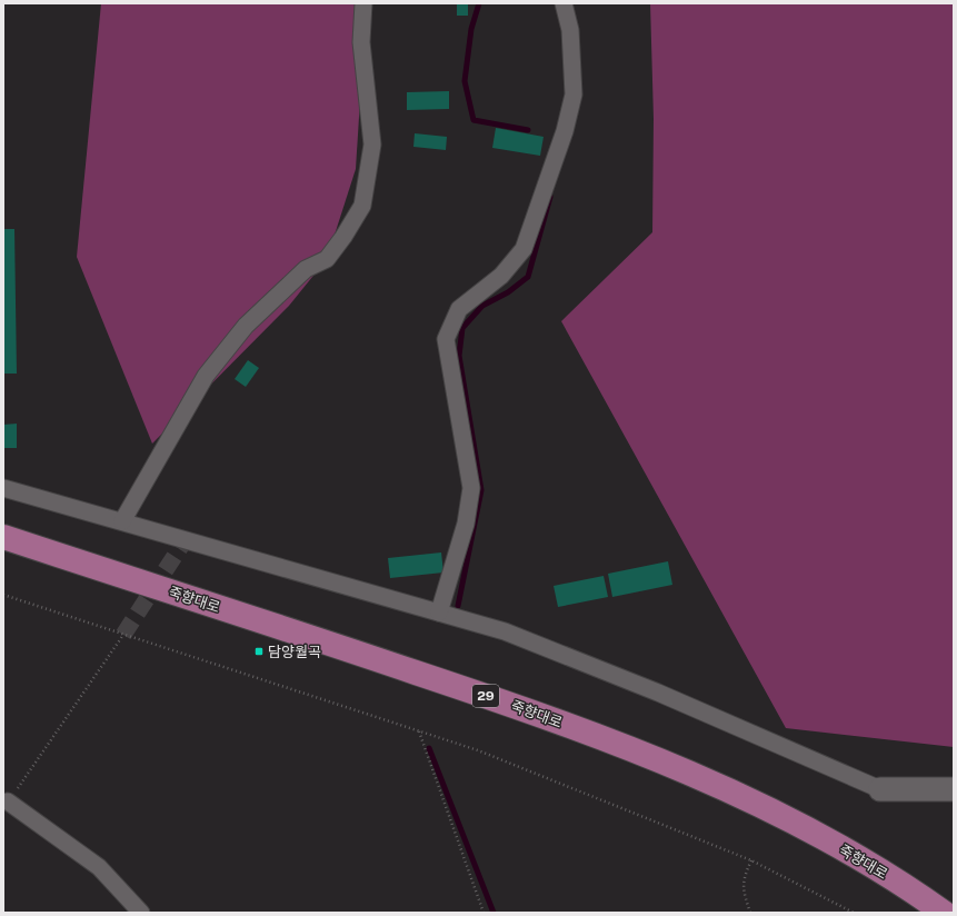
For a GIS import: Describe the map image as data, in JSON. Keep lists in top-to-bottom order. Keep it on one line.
{"streets":{"main road":["죽향대로","29"]},"places":{"transit":["담양월곡"]}}
